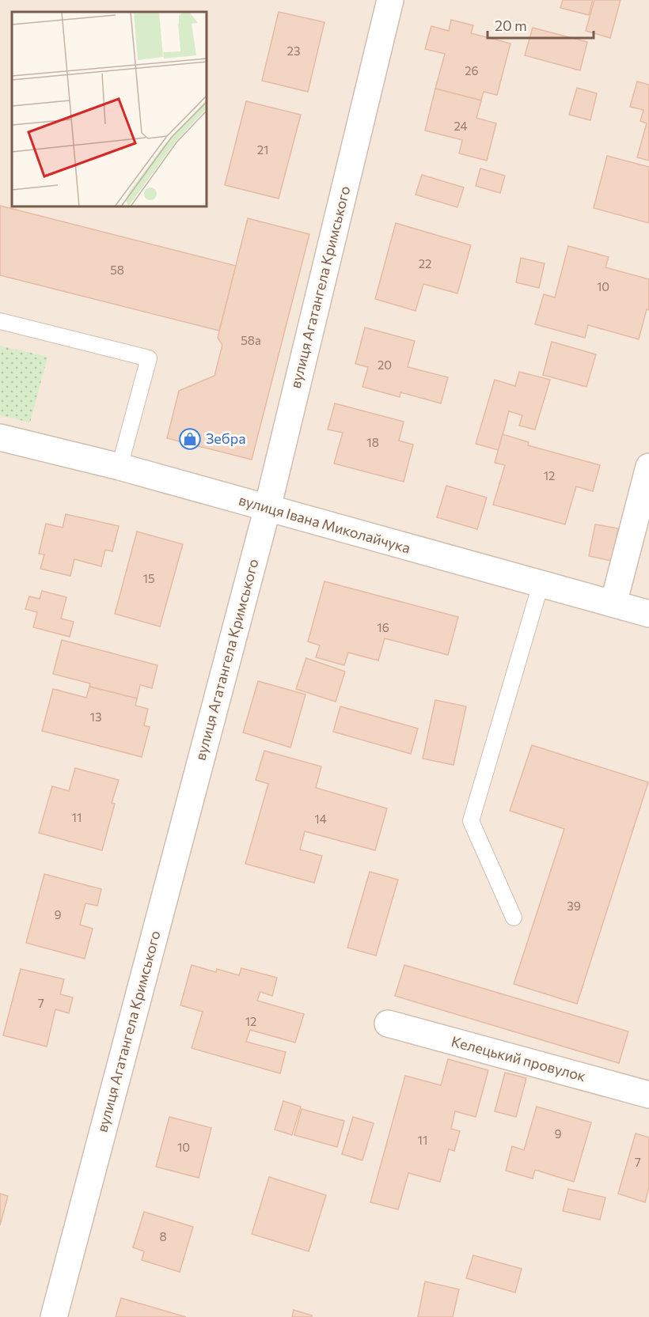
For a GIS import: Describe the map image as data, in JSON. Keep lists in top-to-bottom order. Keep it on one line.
{"streets":{"street":["вулиця Агатангела Кримського","вулиця Івана Миколайчука","Келецький провулок"]},"crossings":[["вулиця Агатангела Кримського","вулиця Івана Миколайчука"]],"places":{"shop":["Зебра"]},"house_numbers":["23","26","24","21","22","58","10","58а","20","18","12","15","16","13","11","14","39","9","7","12","9","11","10","7","8"],"scale_bar":"20 m"}
